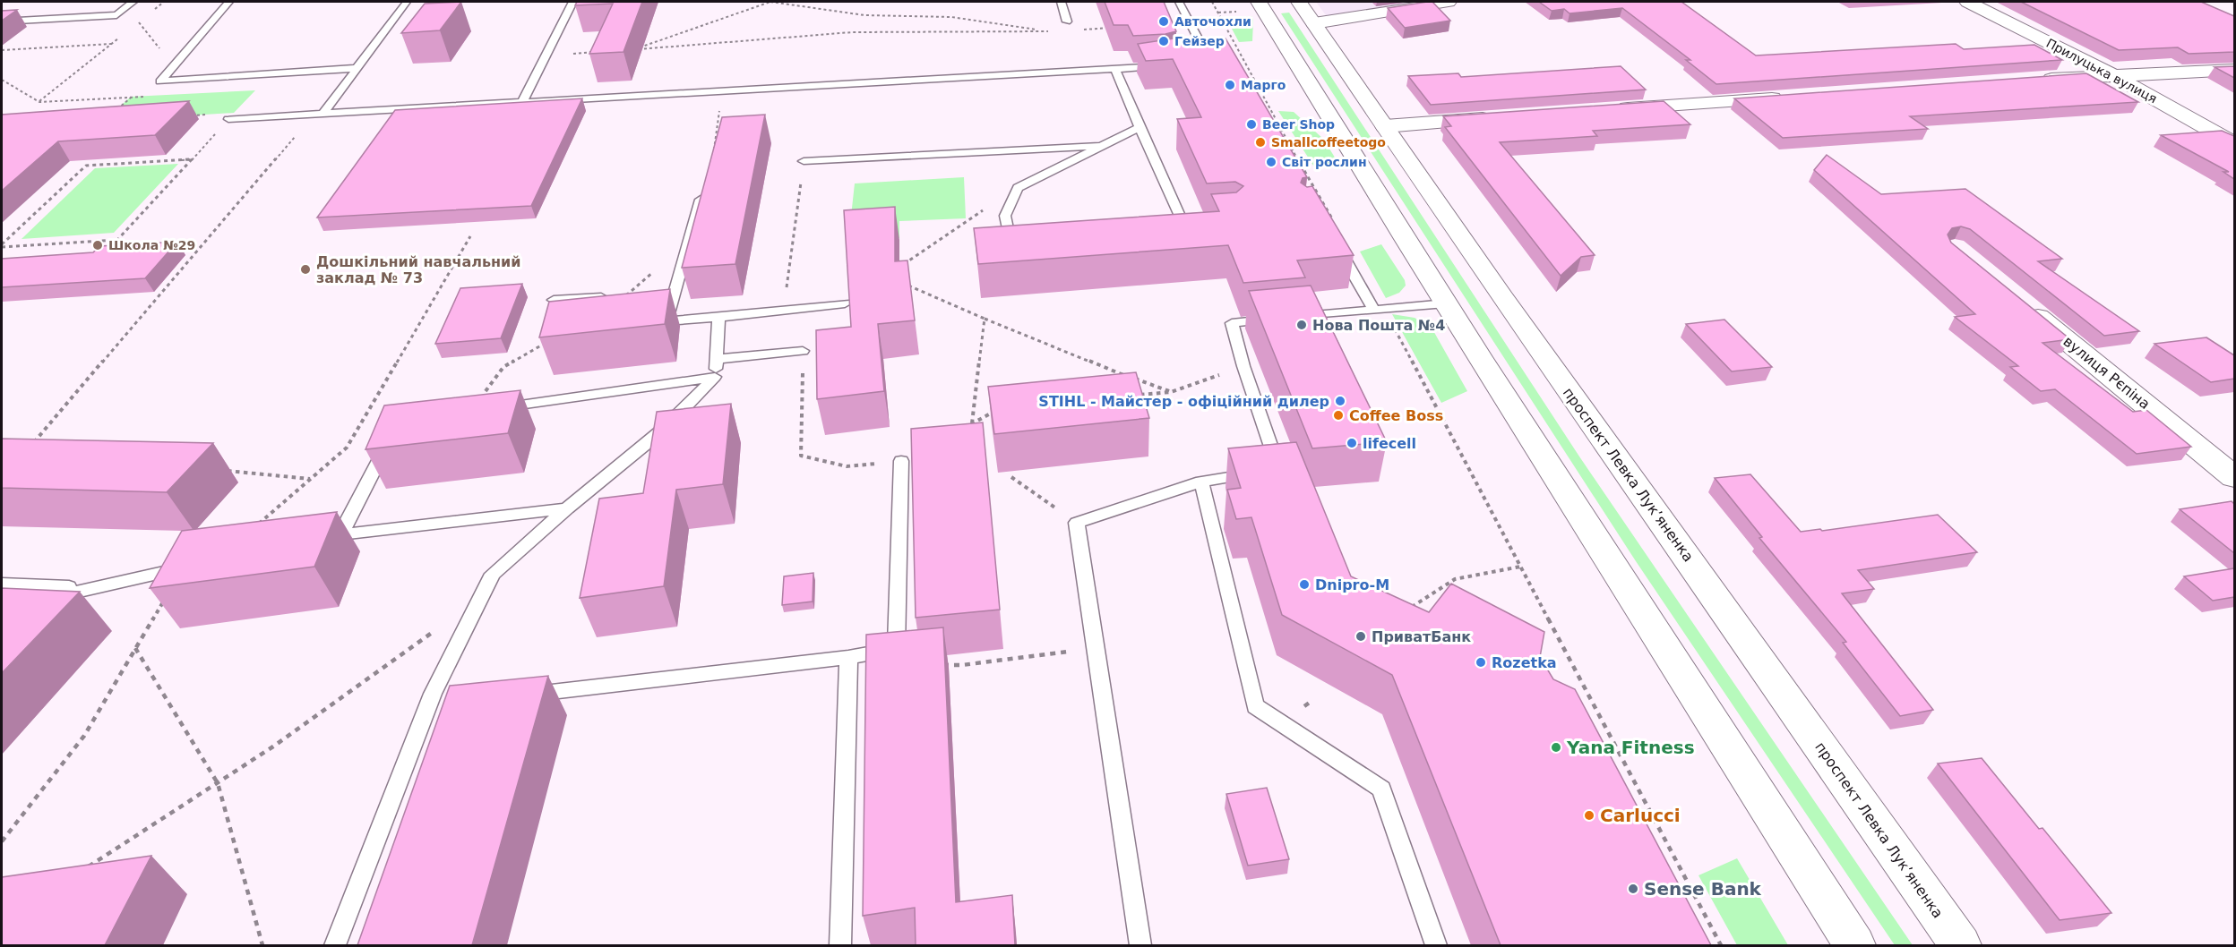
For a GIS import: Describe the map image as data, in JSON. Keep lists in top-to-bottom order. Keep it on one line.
{"streets":{"main road":["Прилуцька вулиця","вулиця Рєпіна","проспект Левка Лукʼяненка"]},"places":["Авточохли","Гейзер","Марго","Beer Shop","Smallcoffeetogo","Світ рослин","Школа №29","Дошкільний навчальний заклад № 73","Нова Пошта №4","STIHL - Майстер - офіційний дилер","Coffee Boss","lifecell","Dnipro-M","ПриватБанк","Rozetka","Yana Fitness","Carlucci","Sense Bank"]}
